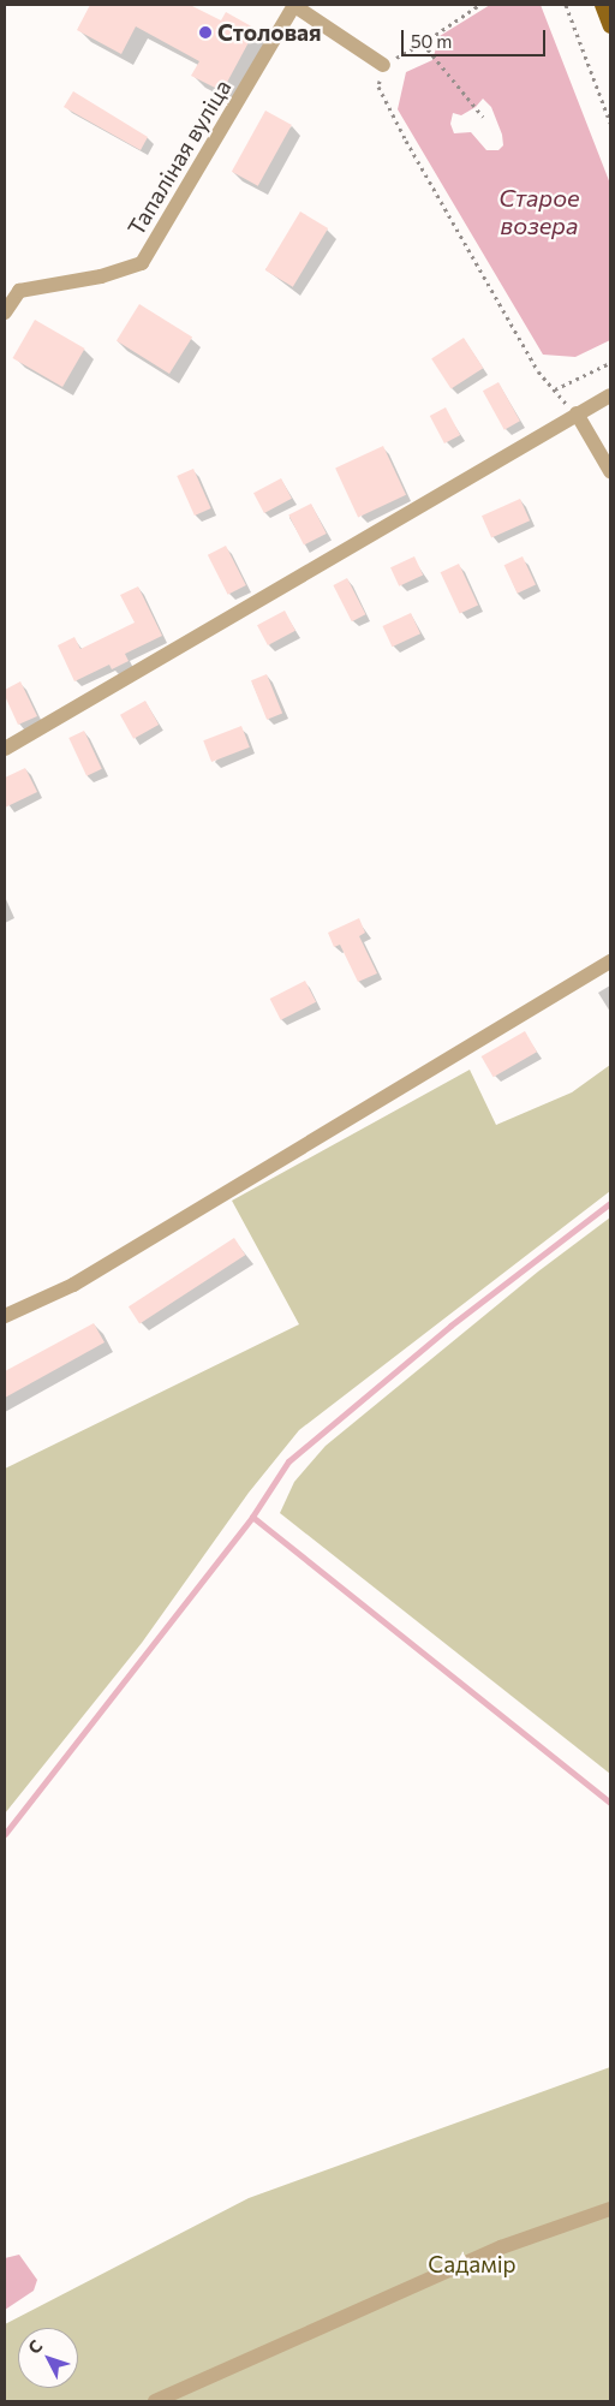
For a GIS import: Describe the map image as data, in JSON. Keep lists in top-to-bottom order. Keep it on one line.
{"streets":{"street":["Тапаліная вуліца"]},"water":["Старое возера"],"parks":["Садамір"],"places":["Столовая"],"scale_bar":"50 m","north":"top left"}
